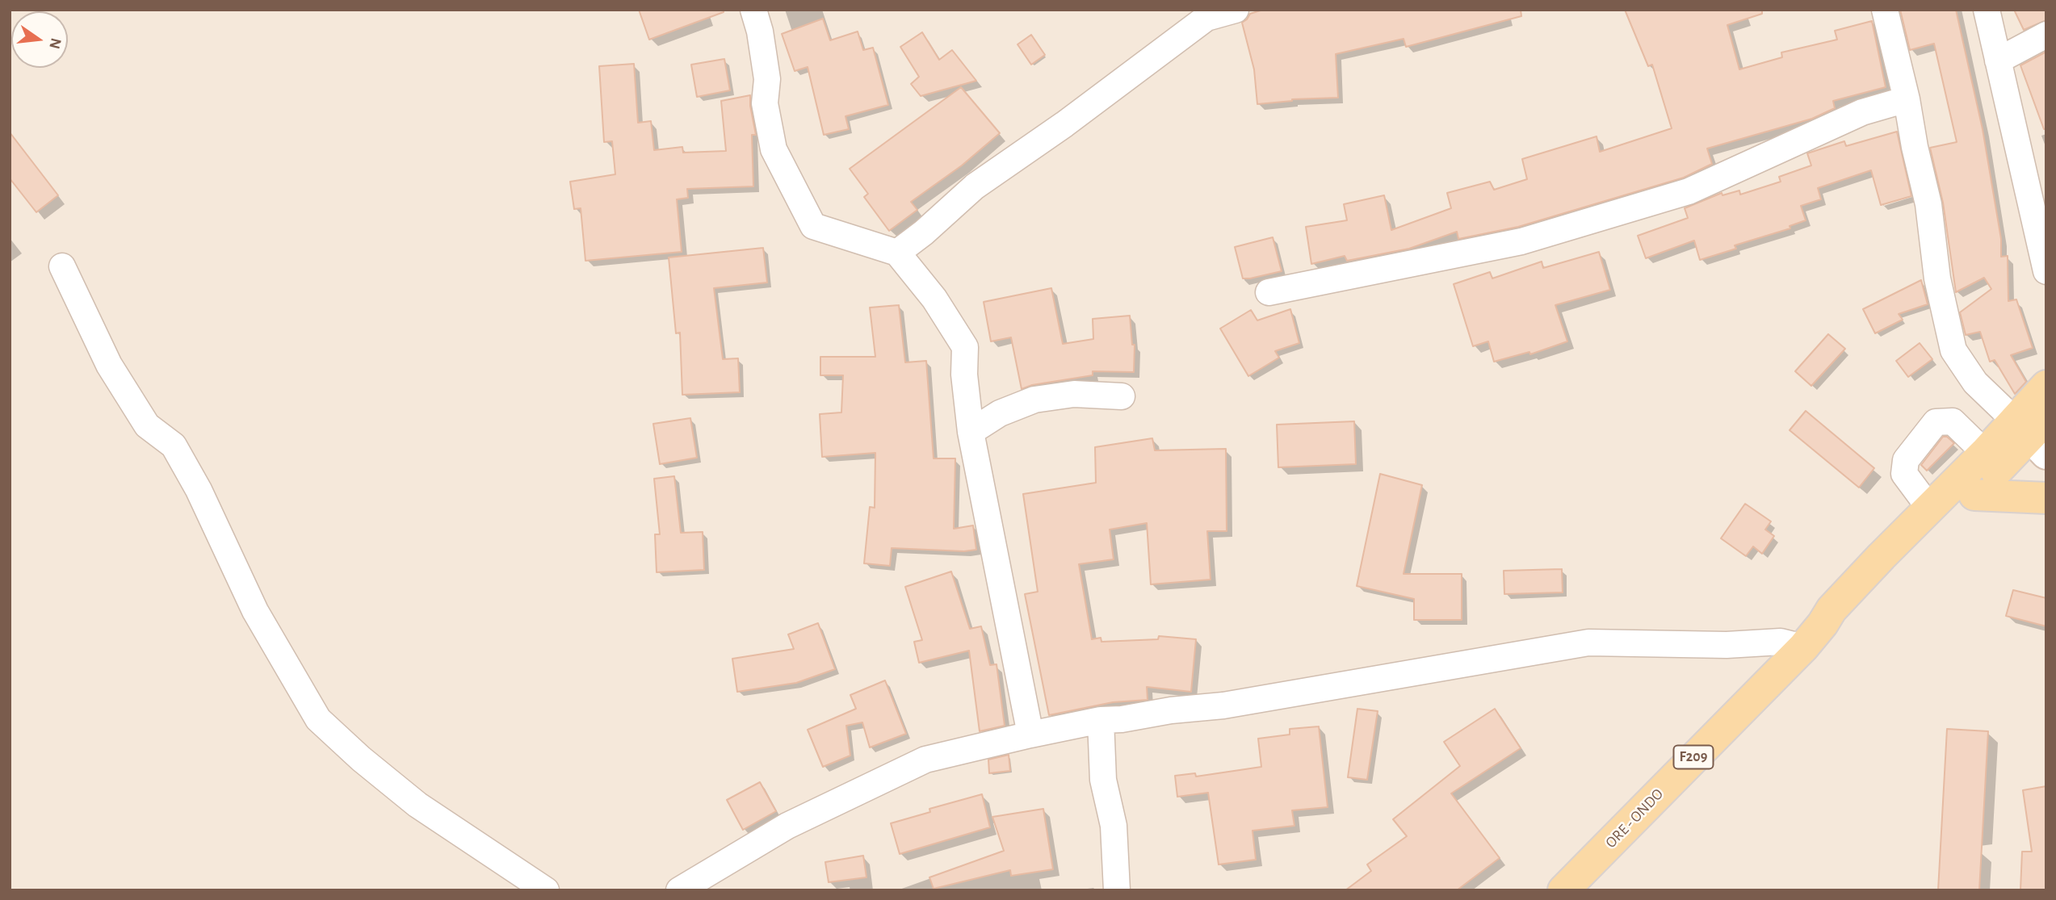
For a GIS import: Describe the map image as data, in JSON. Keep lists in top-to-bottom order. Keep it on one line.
{"streets":{"main road":["F209","ORE - ONDO"]},"crossings":[["F209","ORE - ONDO"]],"north":"right"}
